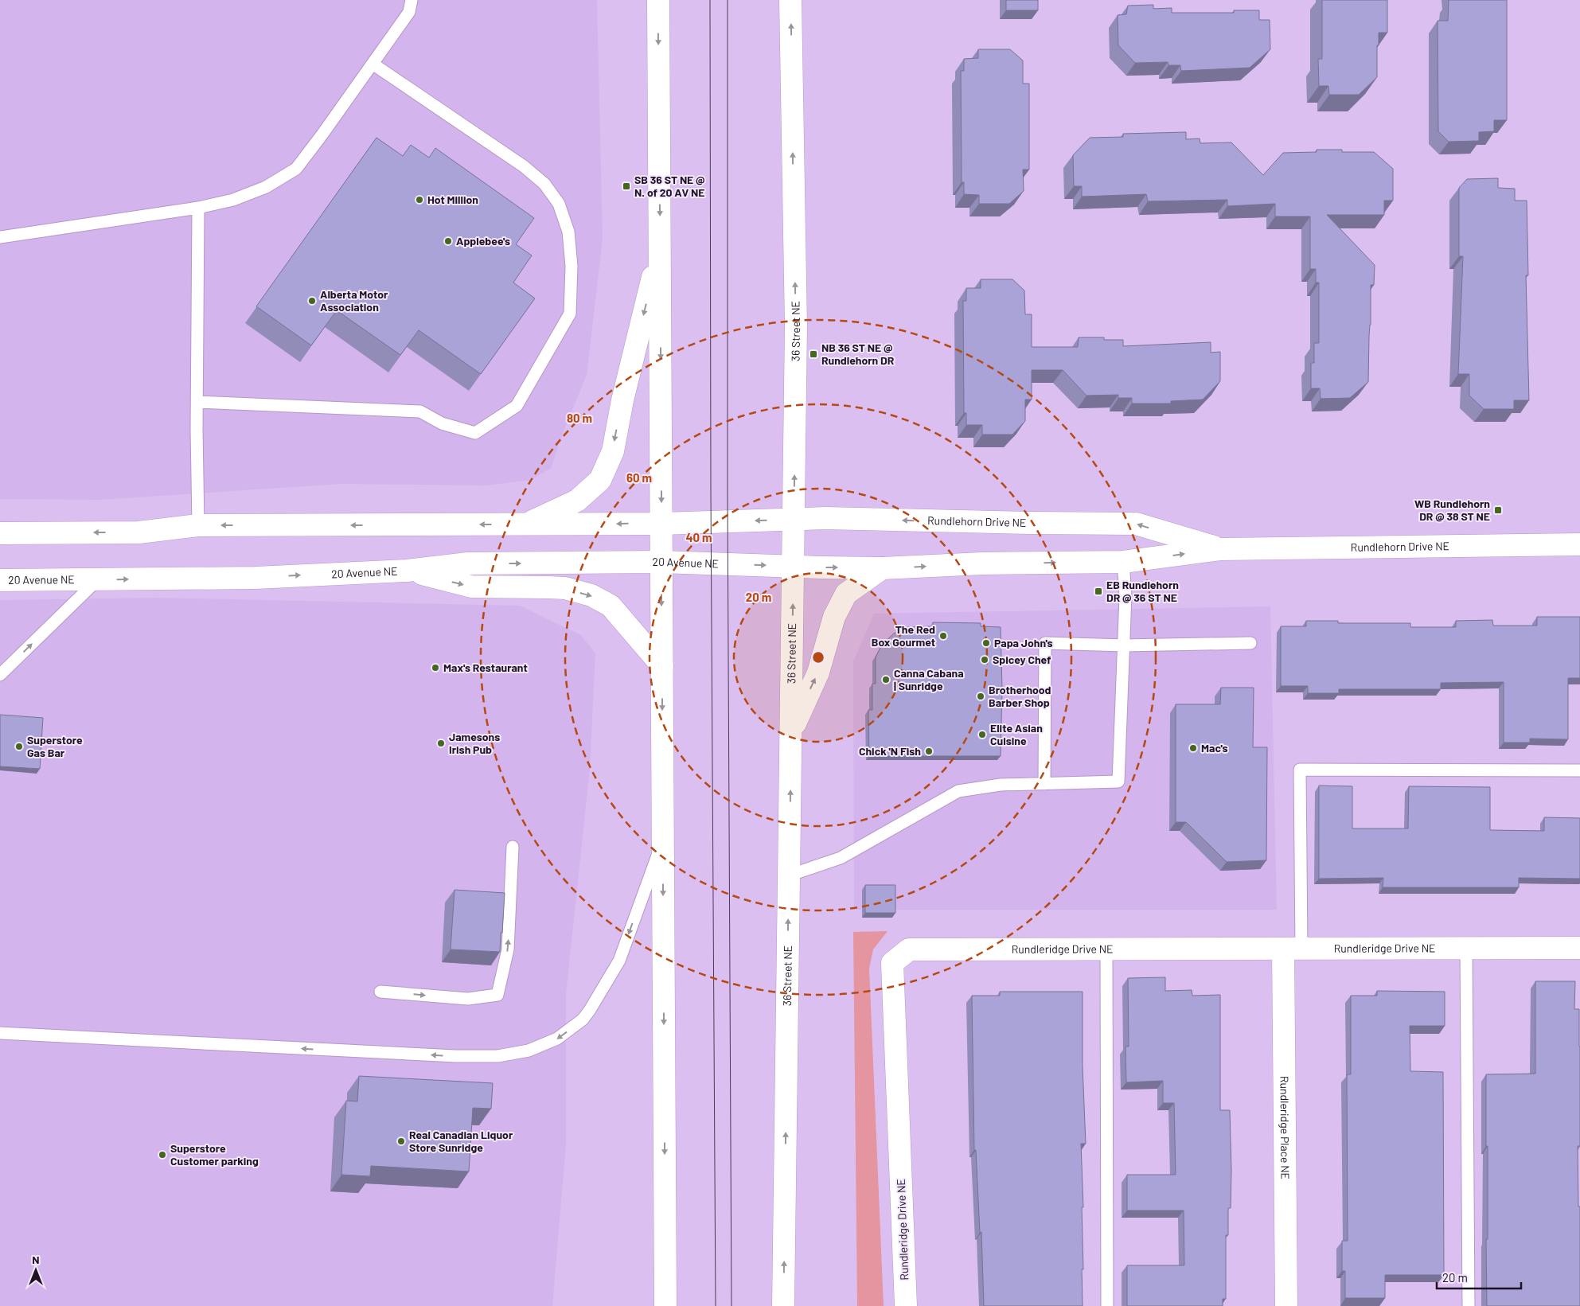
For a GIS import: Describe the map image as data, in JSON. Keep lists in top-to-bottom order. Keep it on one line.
{"streets":{"street":["36 Street NE","Rundlehorn Drive NE","20 Avenue NE","Rundleridge Drive NE","Rundleridge Place NE"]},"crossings":[["36 Street NE","Rundlehorn Drive NE"],["Rundlehorn Drive NE","20 Avenue NE"],["Rundleridge Drive NE","Rundleridge Place NE"]],"places":{"transit":["SB 36 ST NE @ N. of 20 AV NE","NB 36 ST NE @ Rundlehorn DR","WB Rundlehorn DR @ 38 ST NE","EB Rundlehorn DR @ 36 ST NE"],"other":["Hot Million","Applebee's","Alberta Motor Association","The Red Box Gourmet","Papa John's","Spicey Chef","Max's Restaurant","Canna Cabana | Sunridge","Brotherhood Barber Shop","Elite Asian Cuisine","Jamesons Irish Pub","Superstore Gas Bar","Mac's","Chick 'N Fish","Real Canadian Liquor Store Sunridge","Superstore Customer parking"]},"scale_bar":"20 m","north":"top","rings":["80 m","60 m","40 m","20 m"]}
